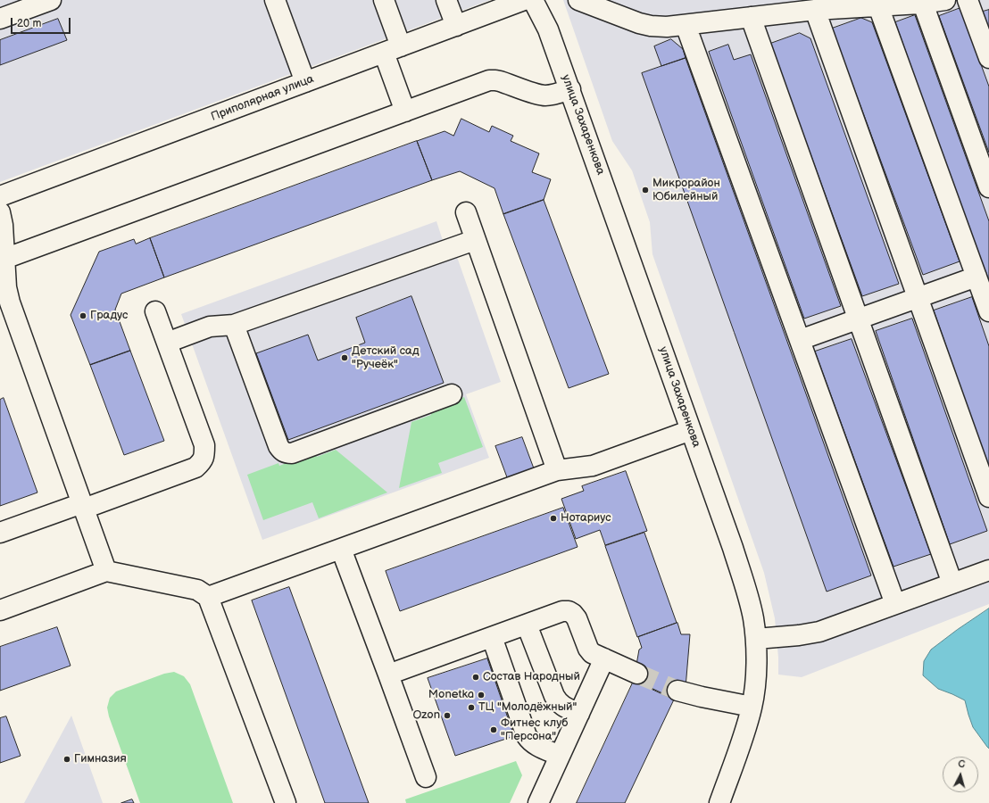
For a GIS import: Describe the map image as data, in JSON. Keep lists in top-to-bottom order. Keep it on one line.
{"streets":{"street":["Приполярная улица","улица Захаренкова"]},"places":["Микрорайон Юбилейный","Градус","Детский сад \"Ручеёк\"","Нотариус","Состав Народный","Monetka","ТЦ \"Молодёжный\"","Ozon","Фитнес клуб \"Персона\"","Гимназия"],"scale_bar":"20 m","north":"top"}
